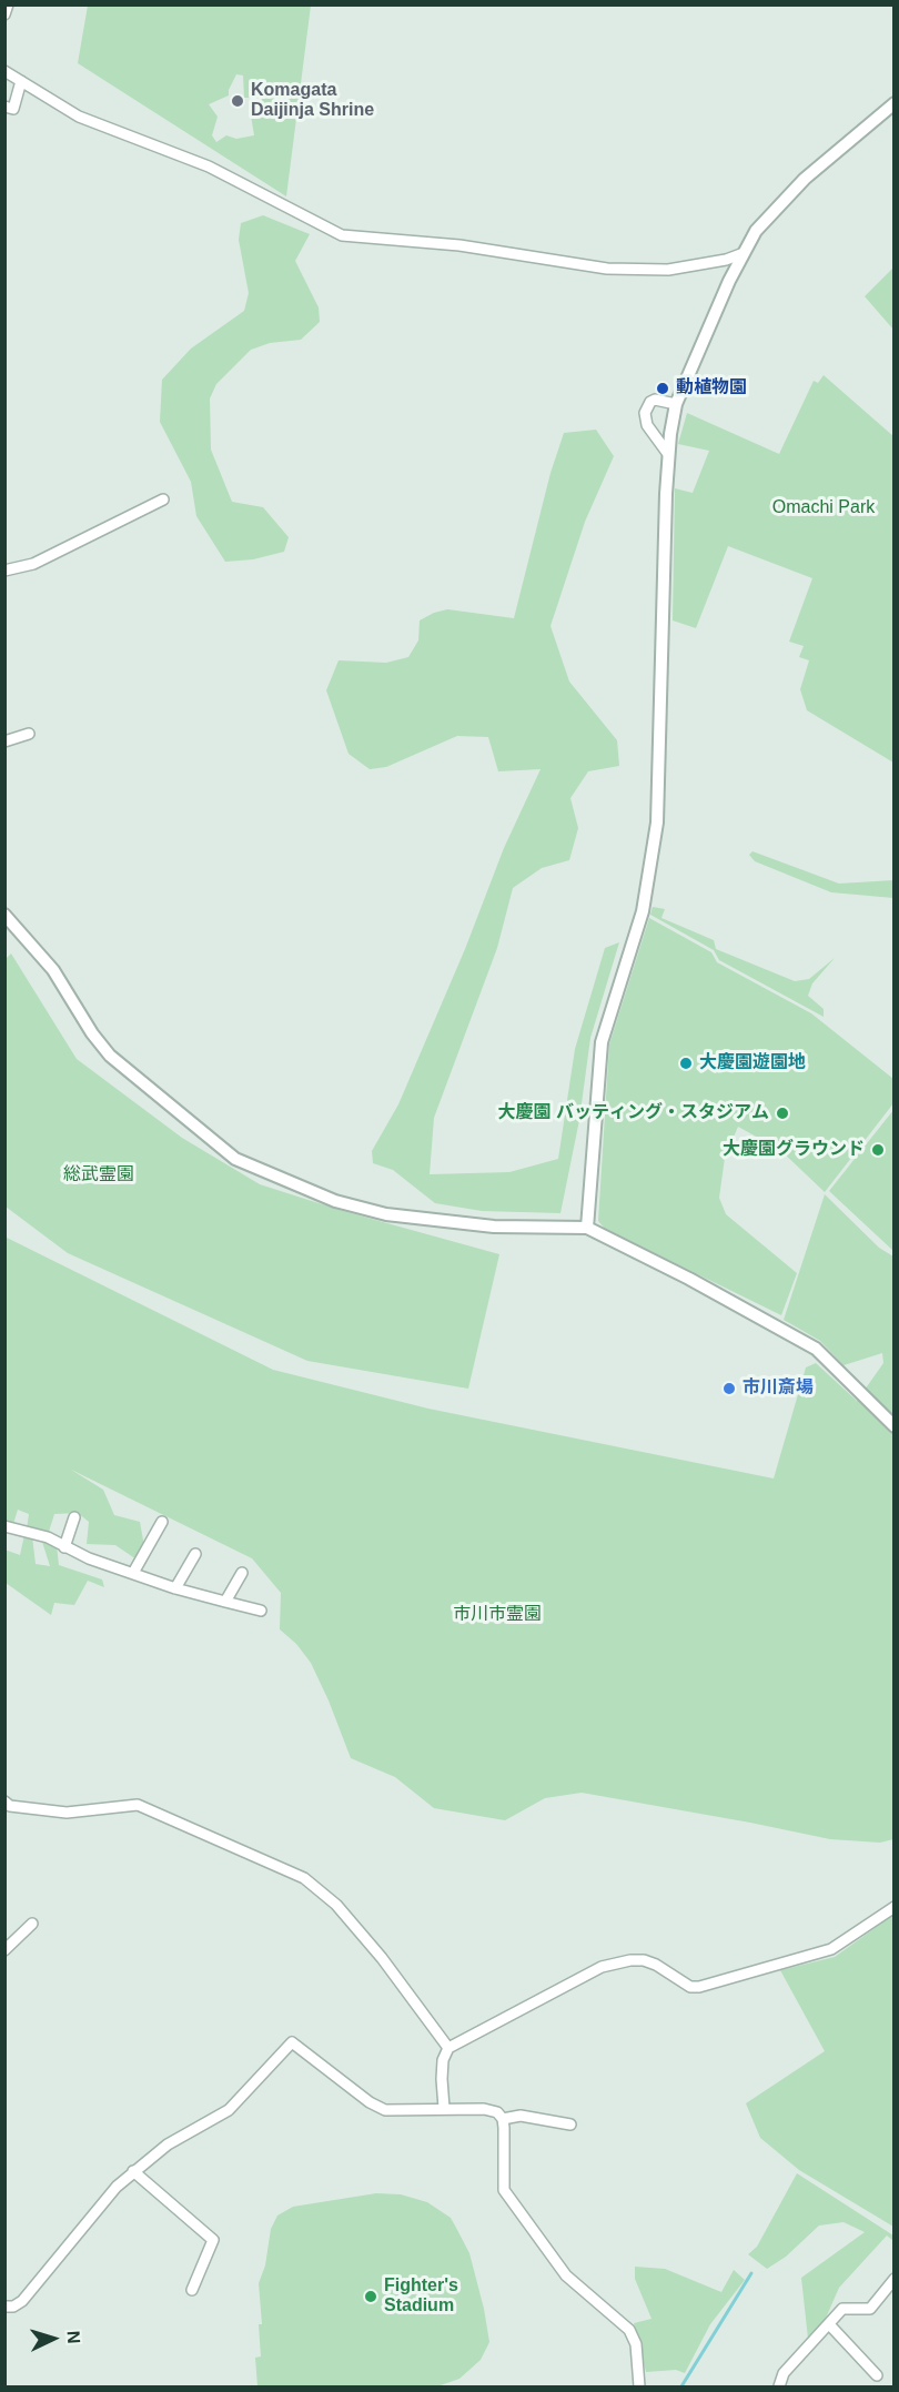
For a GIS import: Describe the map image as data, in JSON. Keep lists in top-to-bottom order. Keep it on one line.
{"parks":["Omachi Park","総武霊園","市川市霊園"],"places":["Komagata Daijinja Shrine","動植物園","大慶園遊園地","大慶園 バッティング・スタジアム","大慶園グラウンド","市川斎場","Fighter's Stadium"],"north":"right"}
